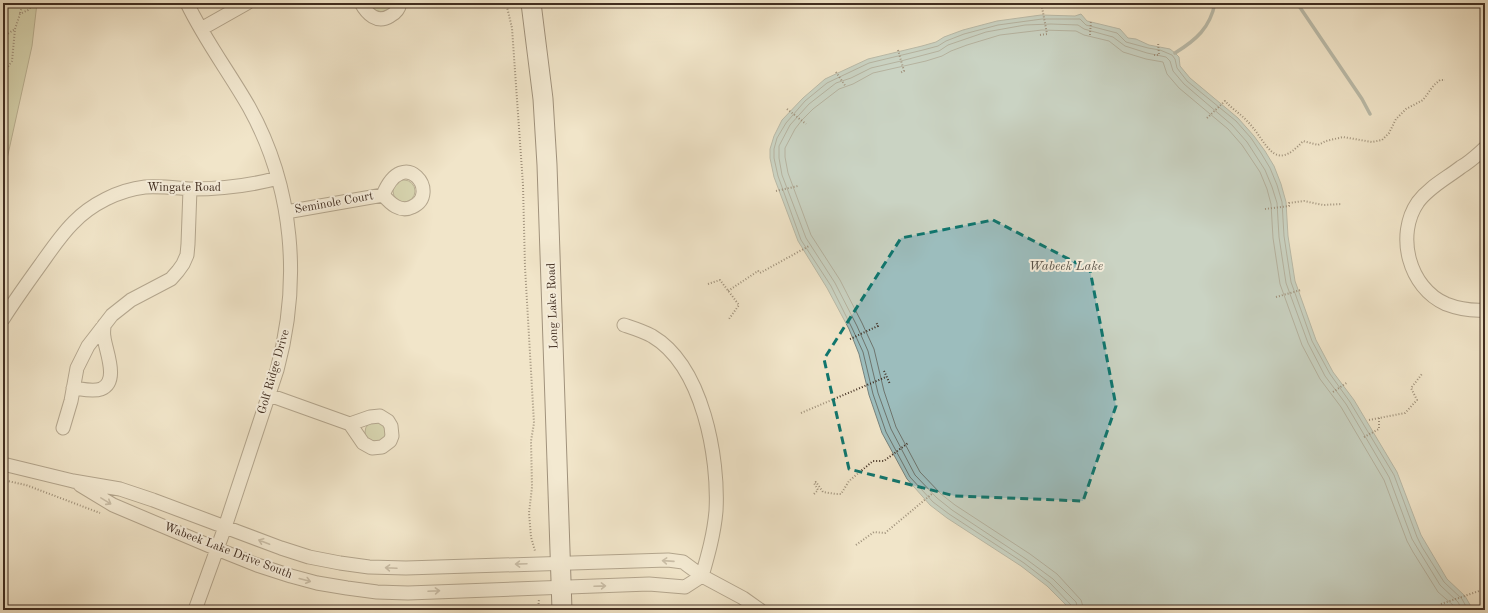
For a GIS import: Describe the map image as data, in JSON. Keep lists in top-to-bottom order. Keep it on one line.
{"streets":{"main road":["Long Lake Road"],"street":["Wingate Road","Seminole Court","Golf Ridge Drive","Wabeek Lake Drive South"]},"crossings":[["Wingate Road","Golf Ridge Drive"],["Seminole Court","Golf Ridge Drive"],["Long Lake Road","Wabeek Lake Drive South"],["Golf Ridge Drive","Wabeek Lake Drive South"]],"water":["Wabeek Lake"]}
